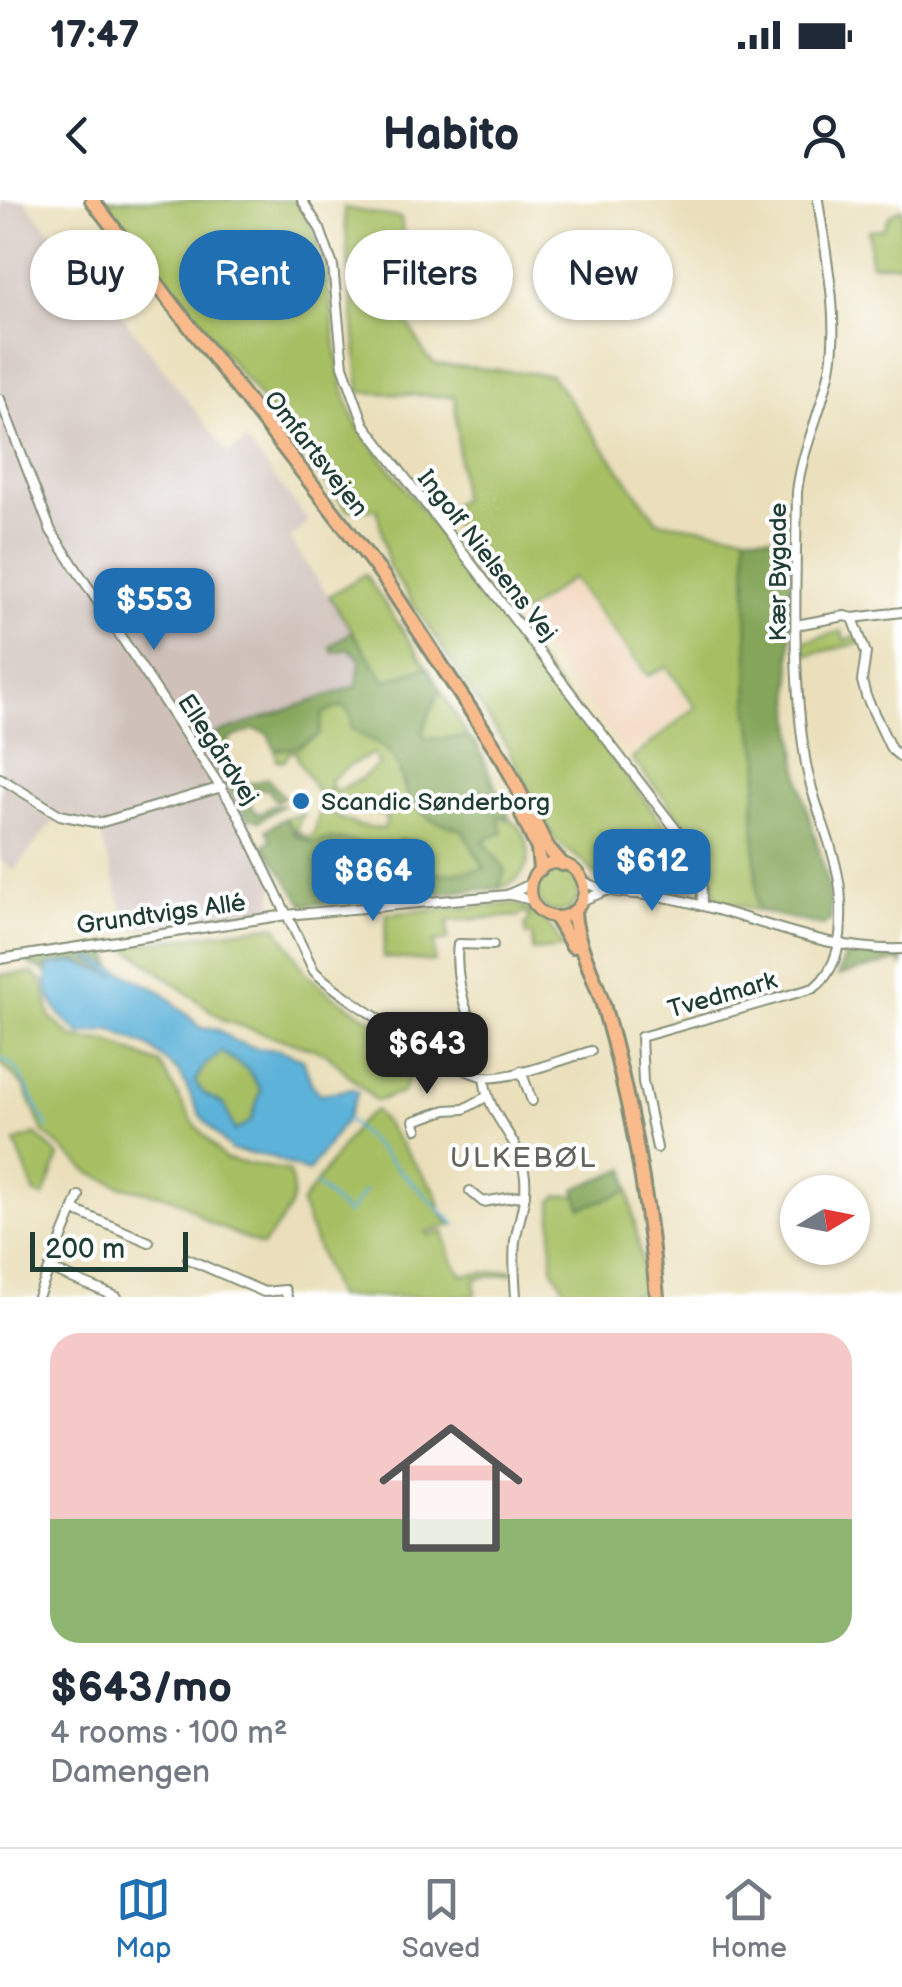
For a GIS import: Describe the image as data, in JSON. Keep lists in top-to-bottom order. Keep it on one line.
{"streets":{"highway":["Omfartsvejen"],"street":["Ingolf Nielsens Vej","Kær Bygade","Ellegårdvej","Grundtvigs Allé","Tvedmark"]},"crossings":[["Omfartsvejen","Grundtvigs Allé"],["Kær Bygade","Tvedmark"],["Ellegårdvej","Grundtvigs Allé"]],"districts":["ULKEBØL"],"places":["Scandic Sønderborg"],"scale_bar":"200 m","north":"right","page":{"status":"17:47","header":"Habito","chip":["Buy","Rent","Filters","New"],"price":["$553","$612","$864","$643"],"scale":"200 m","list":[{"name":"$643/mo","note":"4 rooms · 100 m² · Damengen"}],"tabs":["Map","Saved","Home"]}}
